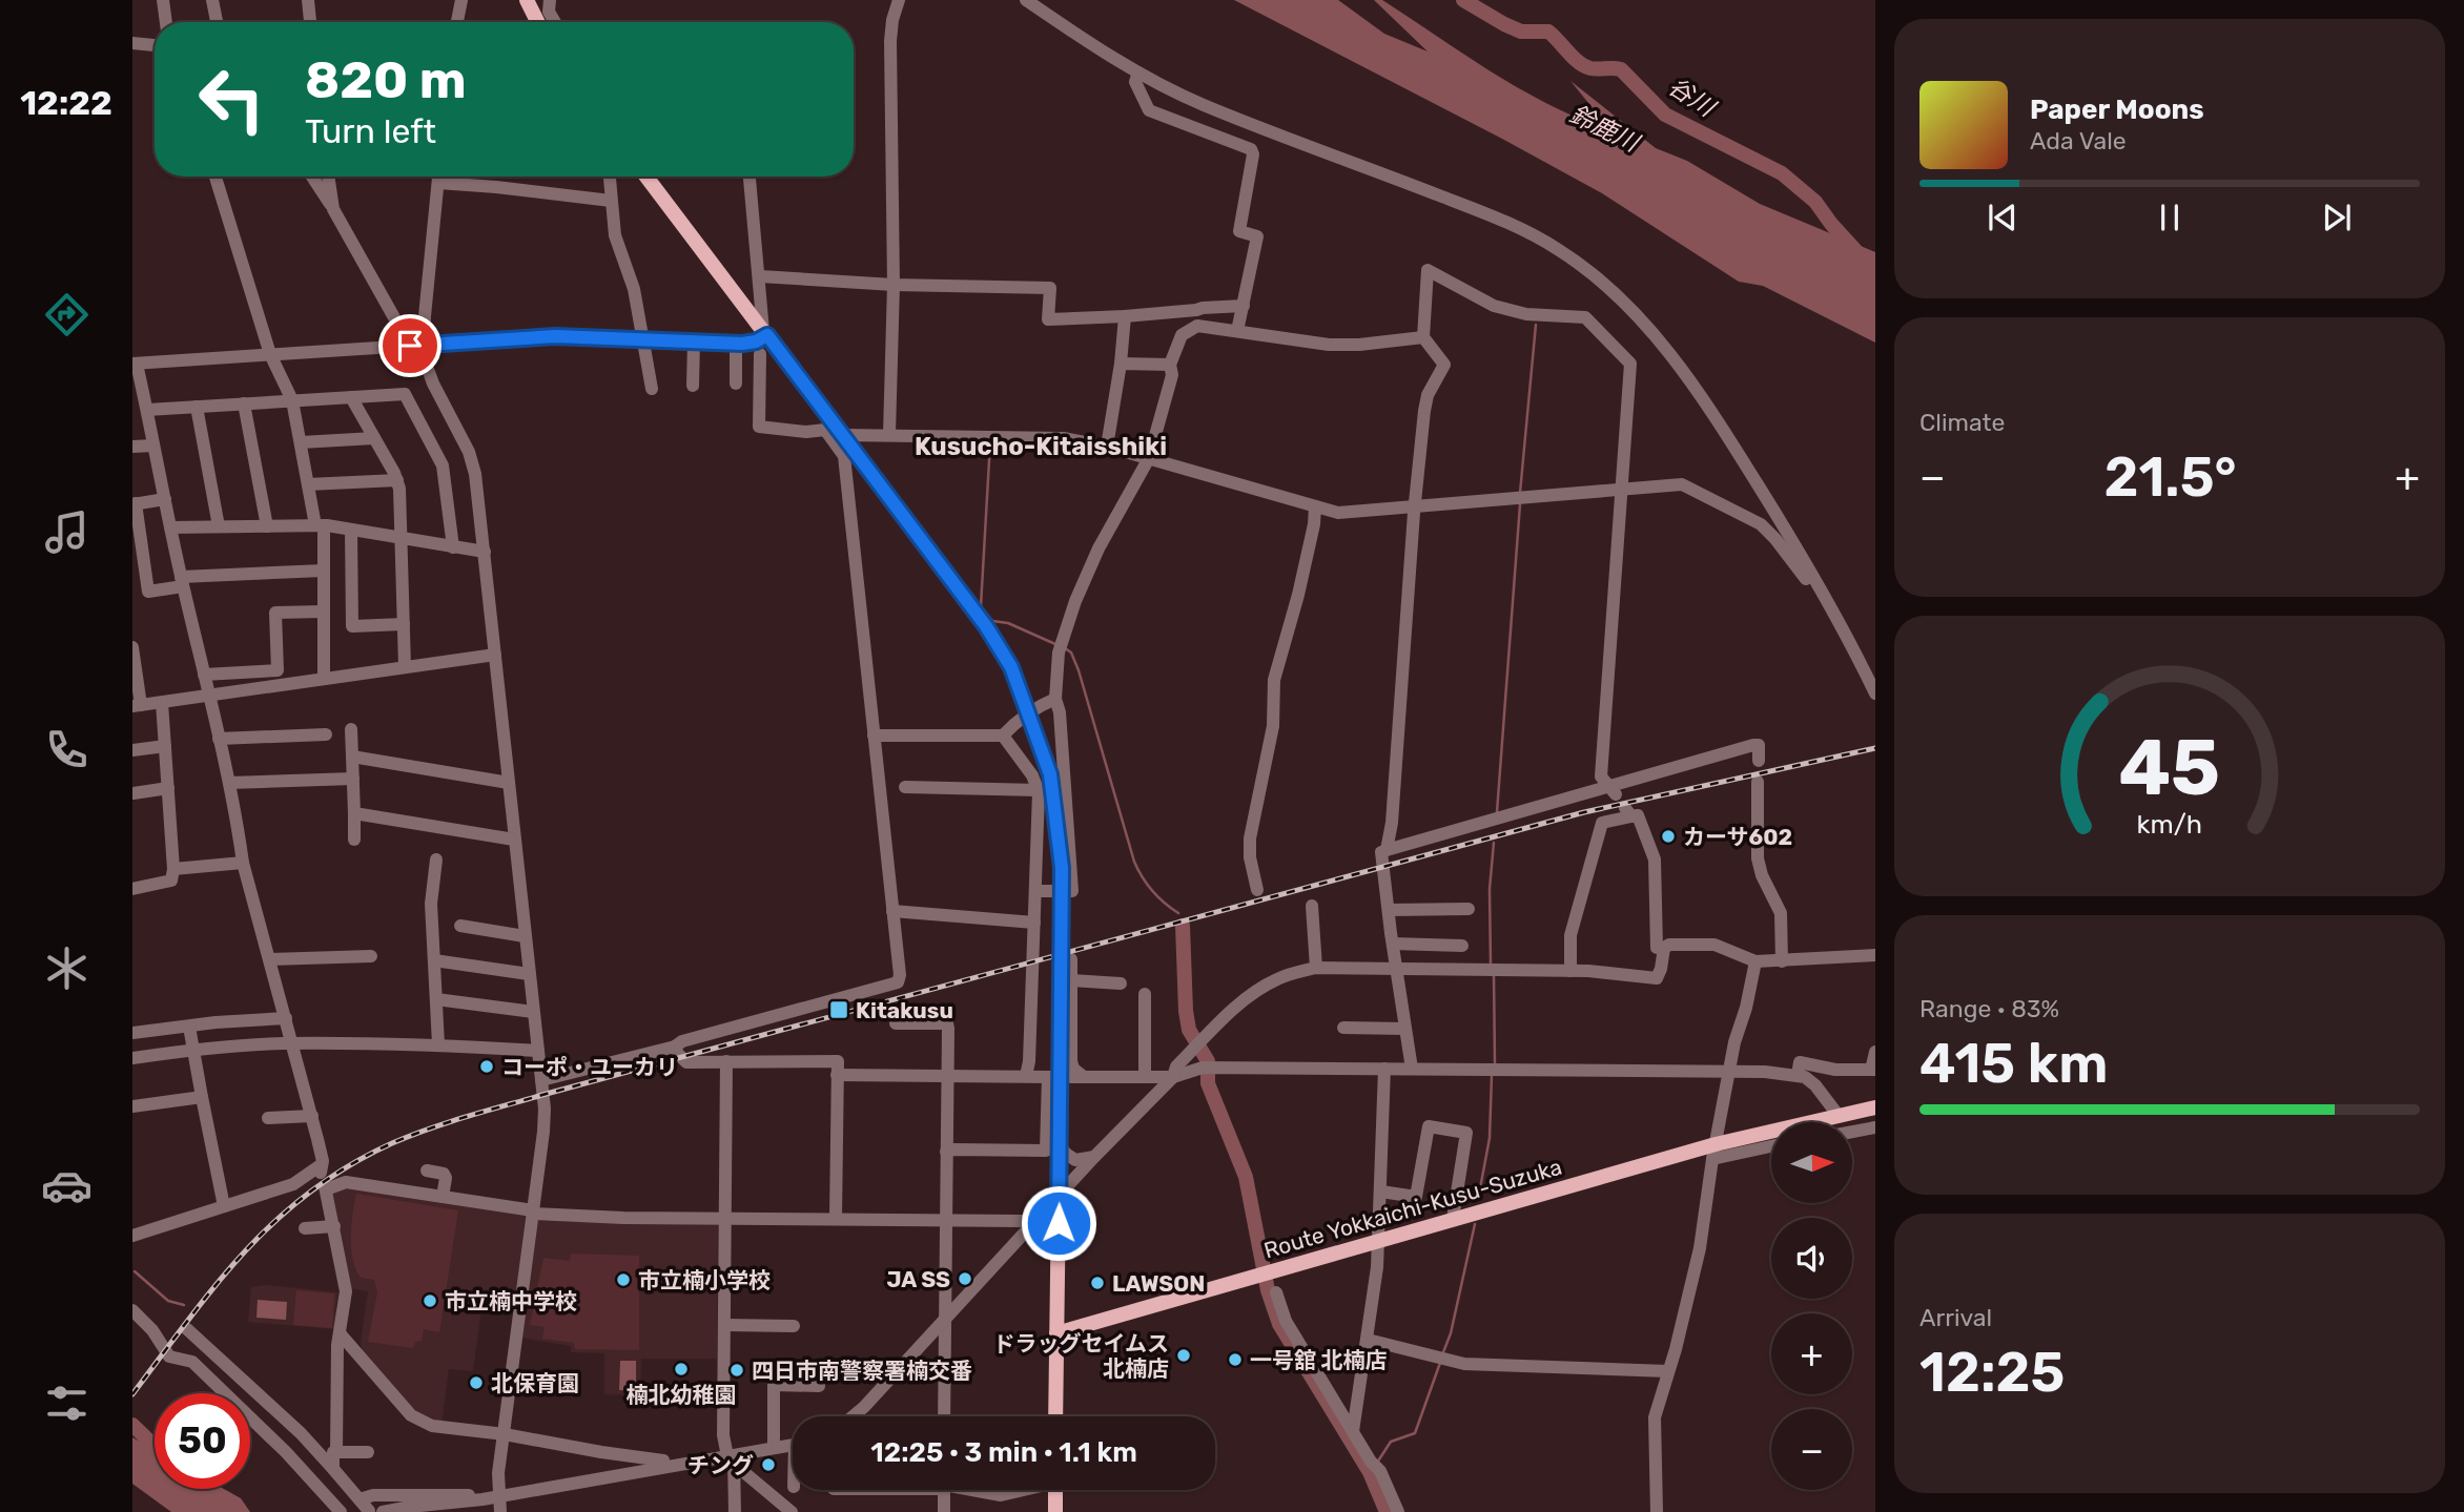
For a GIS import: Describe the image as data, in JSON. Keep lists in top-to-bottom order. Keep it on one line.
{"streets":{"main road":["Route Yokkaichi-Kusu-Suzuka"]},"districts":["Kusucho-Kitaisshiki"],"water":["谷川","鈴鹿川"],"places":{"other":["カーサ602","コーポ・ユーカリ","JA SS","市立楠小学校","LAWSON","市立楠中学校","ドラッグセイムス 北楠店","一号舘 北楠店","楠北幼稚園","四日市南警察署楠交番","北保育園","チング"],"transit":["Kitakusu"]},"north":"right","page":{"tabs":"12:22","turn":["820 m","Turn left"],"song":["Paper Moons","Ada Vale"],"tile":["Climate",["Range · 83%","415 km"],["Arrival","12:25"]],"heat":["−","21.5°","+"],"map_buttons":["+","−"],"limit":"50","trip":"12:25 · 3 min · 1.1 km","gauge":["45","km/h"]}}
